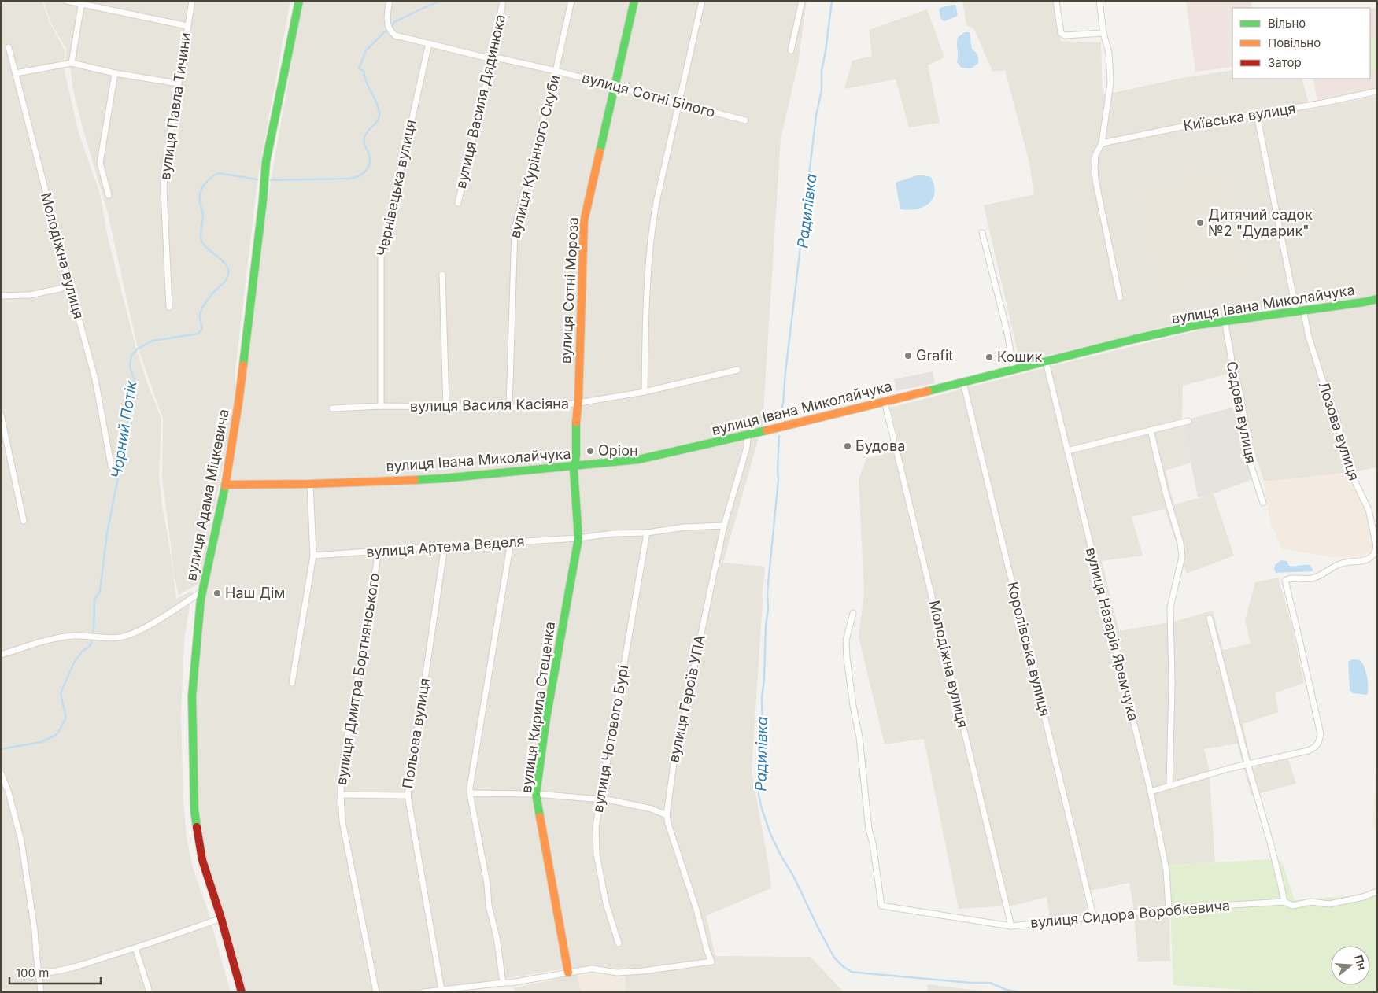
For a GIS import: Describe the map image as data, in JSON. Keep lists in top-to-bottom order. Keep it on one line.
{"streets":{"street":["вулиця Сотні Білого","вулиця Василя Дядинюка","вулиця Павла Тичини","Київська вулиця","вулиця Курінного Скуби","Чернівецька вулиця","Молодіжна вулиця","вулиця Сотні Мороза","вулиця Івана Миколайчука","вулиця Василя Касіяна","Садова вулиця","Лозова вулиця","вулиця Адама Міцкевича","вулиця Артема Веделя","вулиця Назарія Яремчука","Королівська вулиця","вулиця Дмитра Бортнянського","вулиця Героїв УПА","вулиця Кирила Стеценка","Польова вулиця","вулиця Чотового Бурі","вулиця Сидора Воробкевича"]},"crossings":[["вулиця Сотні Білого","вулиця Василя Дядинюка"],["вулиця Сотні Білого","вулиця Курінного Скуби"],["вулиця Сотні Білого","Чернівецька вулиця"],["вулиця Сотні Білого","вулиця Сотні Мороза"],["Київська вулиця","Лозова вулиця"],["вулиця Курінного Скуби","вулиця Василя Касіяна"],["Чернівецька вулиця","вулиця Василя Касіяна"],["Молодіжна вулиця","вулиця Івана Миколайчука"],["Молодіжна вулиця","вулиця Сидора Воробкевича"],["вулиця Сотні Мороза","вулиця Івана Миколайчука"],["вулиця Сотні Мороза","вулиця Василя Касіяна"],["вулиця Сотні Мороза","вулиця Артема Веделя"],["вулиця Сотні Мороза","вулиця Кирила Стеценка"],["вулиця Івана Миколайчука","Садова вулиця"],["вулиця Івана Миколайчука","Лозова вулиця"],["вулиця Івана Миколайчука","вулиця Адама Міцкевича"],["вулиця Івана Миколайчука","вулиця Назарія Яремчука"],["вулиця Івана Миколайчука","Королівська вулиця"],["вулиця Івана Миколайчука","вулиця Героїв УПА"],["вулиця Артема Веделя","вулиця Дмитра Бортнянського"],["вулиця Артема Веделя","вулиця Героїв УПА"],["вулиця Артема Веделя","вулиця Кирила Стеценка"],["вулиця Артема Веделя","Польова вулиця"],["вулиця Артема Веделя","вулиця Чотового Бурі"],["вулиця Назарія Яремчука","вулиця Сидора Воробкевича"],["Королівська вулиця","вулиця Сидора Воробкевича"],["вулиця Героїв УПА","вулиця Кирила Стеценка"]],"water":["Радилівка","Чорний Потік"],"places":["Дитячий садок №2 \"Дударик\"","Grafit","Кошик","Будова","Оріон","Наш Дім"],"legend":["Вільно","Повільно","Затор"],"scale_bar":"100 m","north":"right"}
